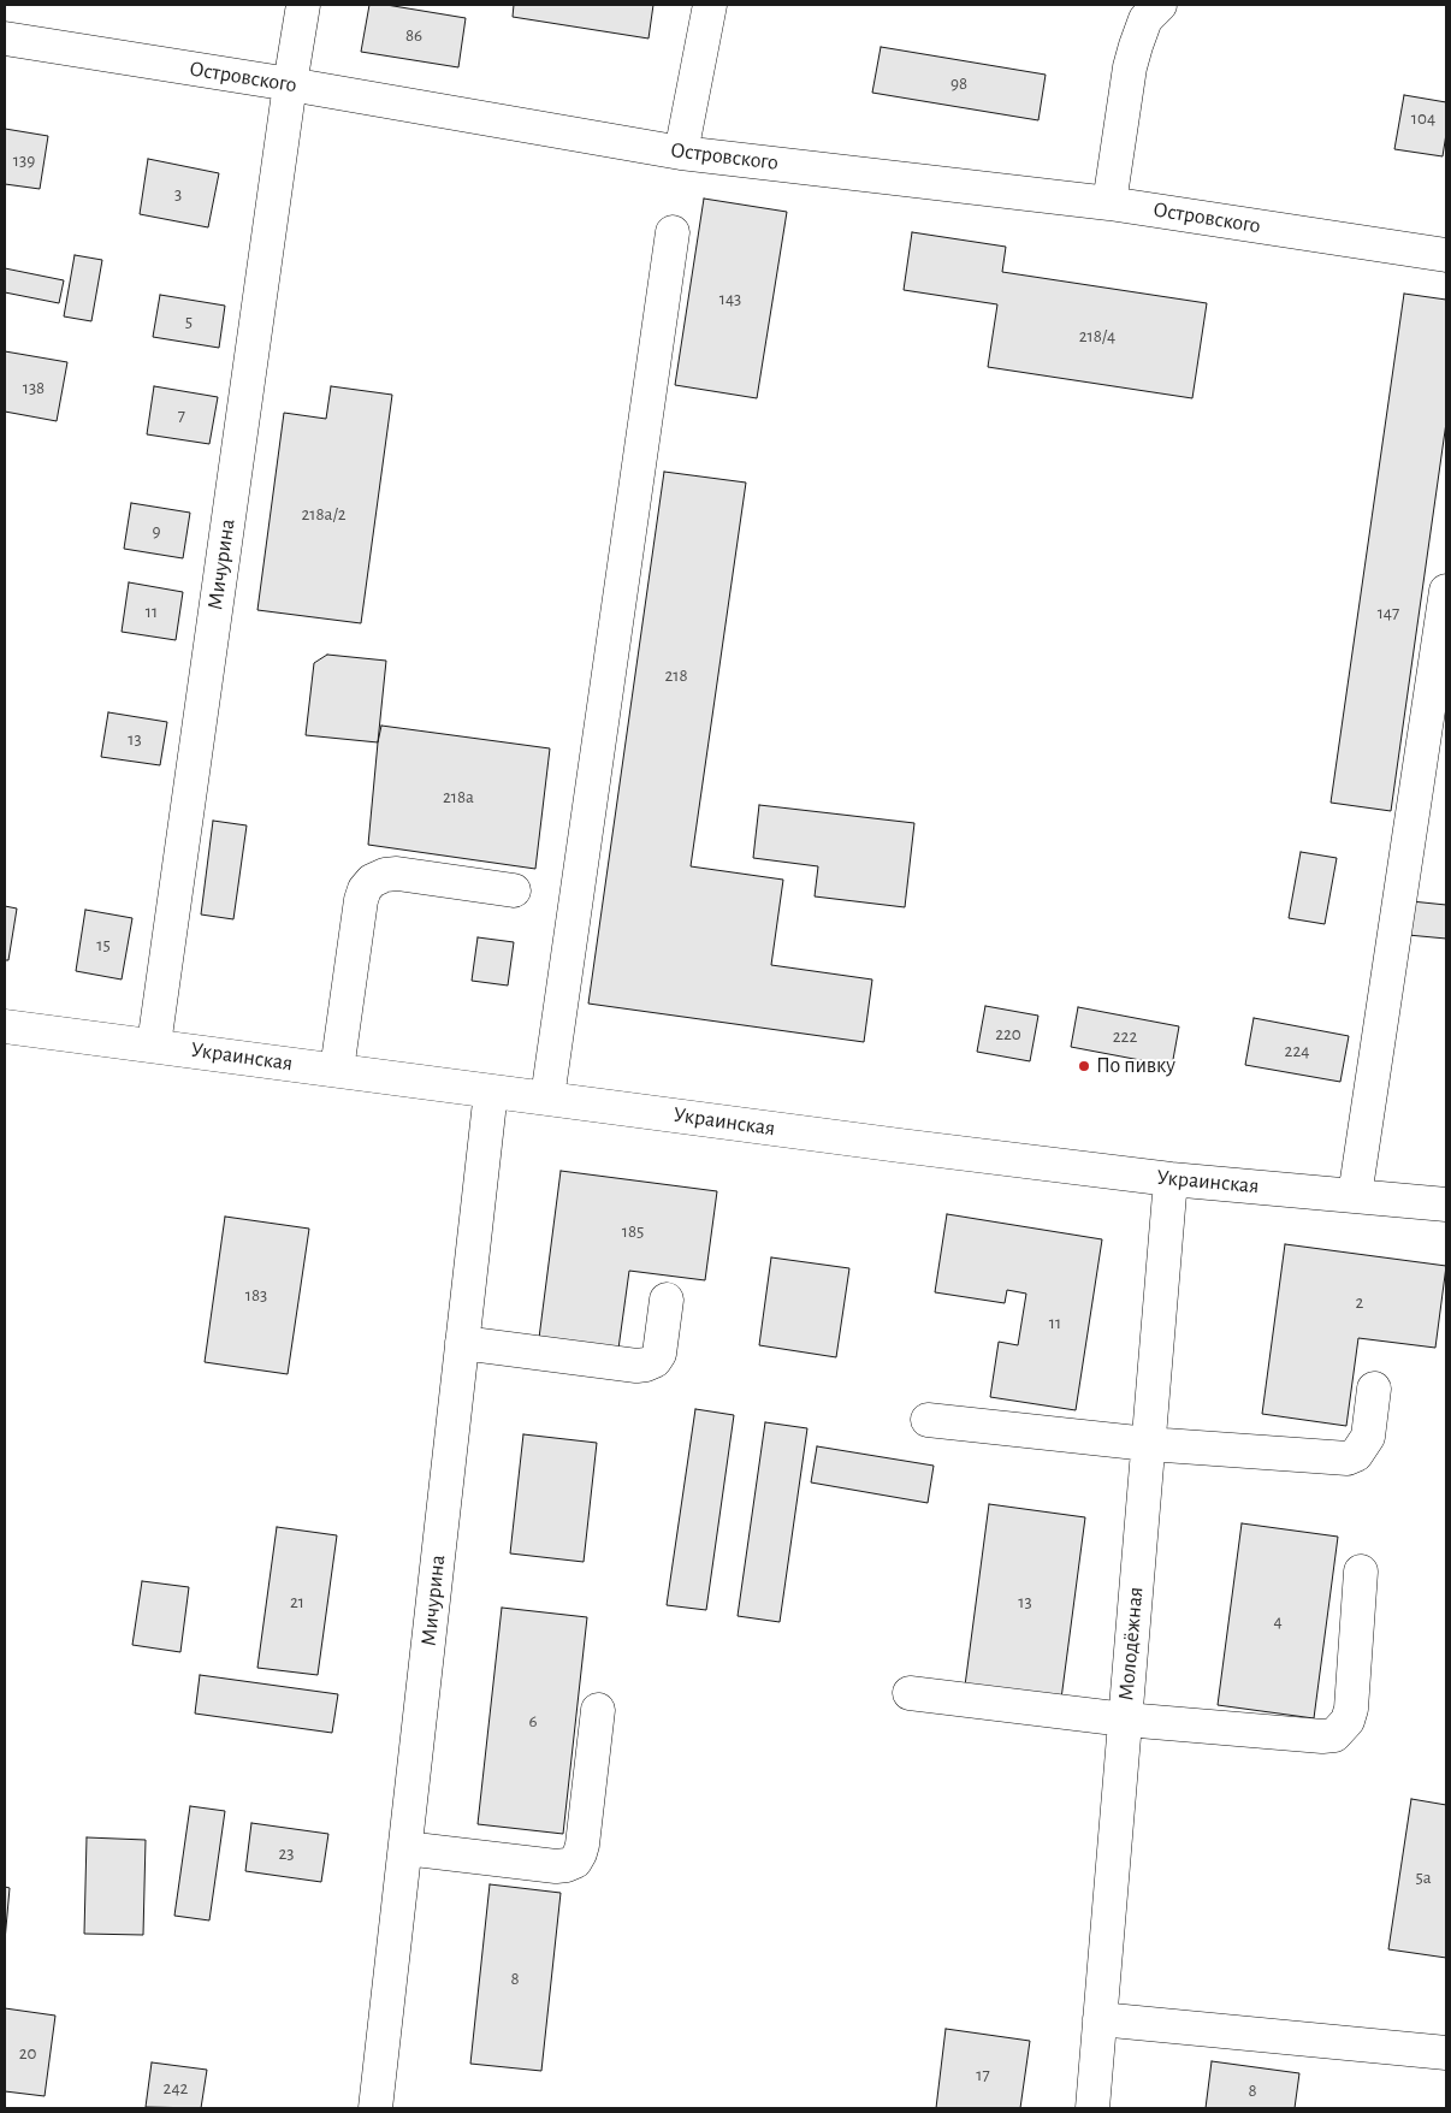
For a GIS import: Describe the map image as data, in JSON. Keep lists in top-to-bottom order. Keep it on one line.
{"streets":{"street":["Островского","Мичурина","Украинская","Молодёжная"]},"crossings":[["Островского","Мичурина"],["Мичурина","Украинская"],["Украинская","Молодёжная"]],"places":["По пивку"],"house_numbers":["86","98","104","139","3","143","5","218/4","138","7","218а/2","9","11","147","218","13","218а","15","220","222","224","185","183","2","11","21","13","4","6","23","5а","8","20","17","242","8"]}
